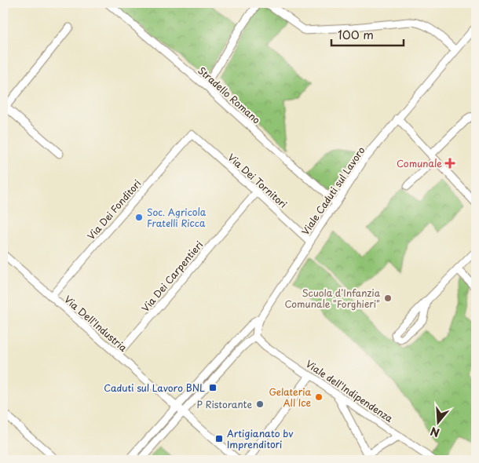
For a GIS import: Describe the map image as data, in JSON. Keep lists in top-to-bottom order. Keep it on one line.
{"streets":{"street":["Stradello Romano","Via Dei Tornitori","Viale Caduti sul Lavoro","Via Dei Fonditori","Via Dei Carpentieri","Via Dell'Industria","Viale dell'Indipendenza"]},"crossings":[["Stradello Romano","Viale Caduti sul Lavoro"],["Via Dei Tornitori","Viale Caduti sul Lavoro"],["Via Dei Tornitori","Via Dei Fonditori"],["Via Dei Tornitori","Via Dei Carpentieri"],["Viale Caduti sul Lavoro","Via Dell'Industria"],["Viale Caduti sul Lavoro","Viale dell'Indipendenza"],["Via Dei Fonditori","Via Dell'Industria"],["Via Dei Carpentieri","Via Dell'Industria"]],"places":{"health":["Comunale"],"other":["Soc. Agricola Fratelli Ricca","Scuola d'Infanzia Comunale \"Forghieri\"","Gelateria All Ice","P Ristorante"],"transit":["Caduti sul Lavoro BNL","Artigianato bv Imprenditori"]},"scale_bar":"100 m","north":"bottom"}
